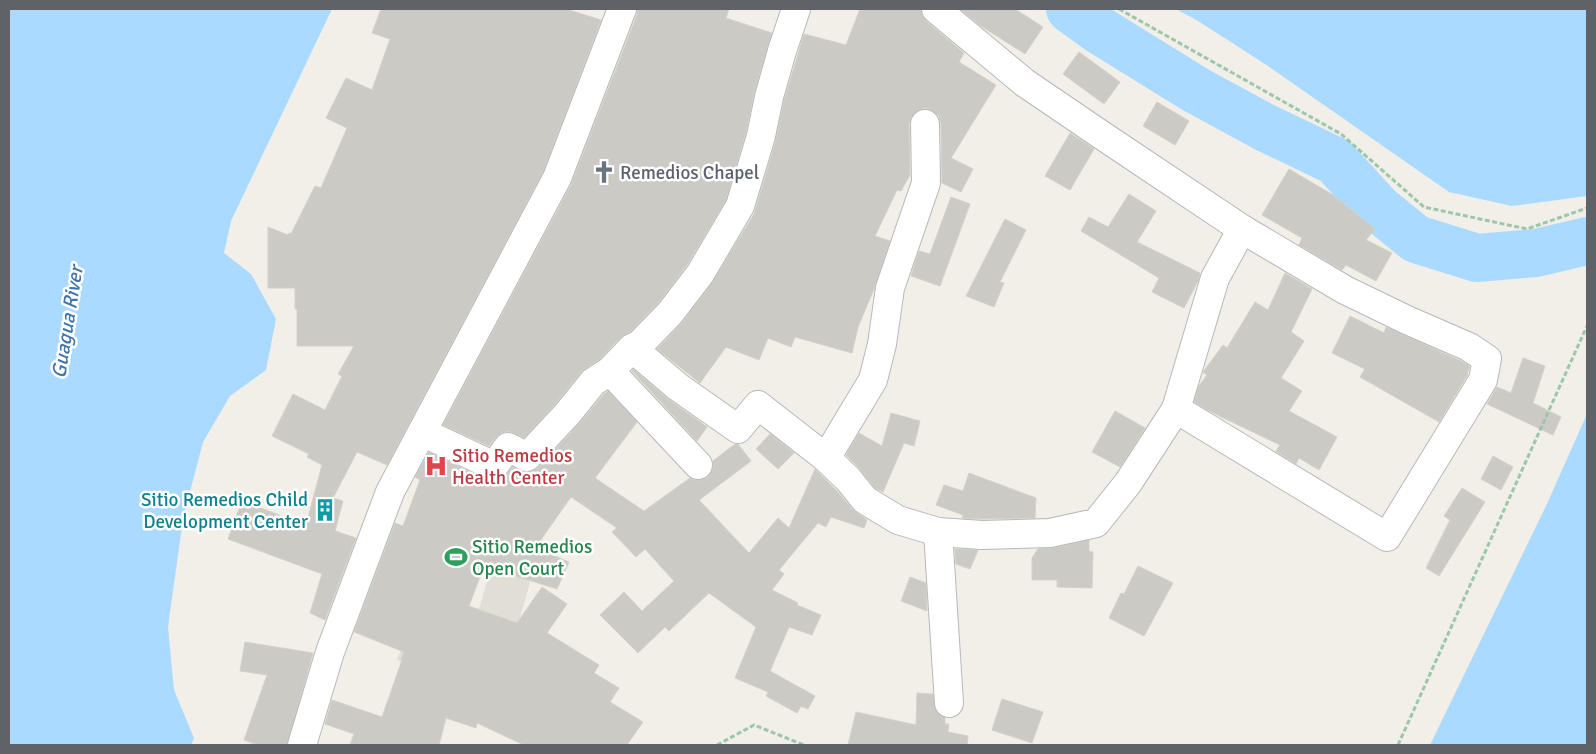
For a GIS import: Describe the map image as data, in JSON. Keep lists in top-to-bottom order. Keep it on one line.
{"water":["Guagua River"],"places":{"church":["Remedios Chapel"],"hospital":["Sitio Remedios Health Center"],"building":["Sitio Remedios Child Development Center"],"sports":["Sitio Remedios Open Court"]}}
